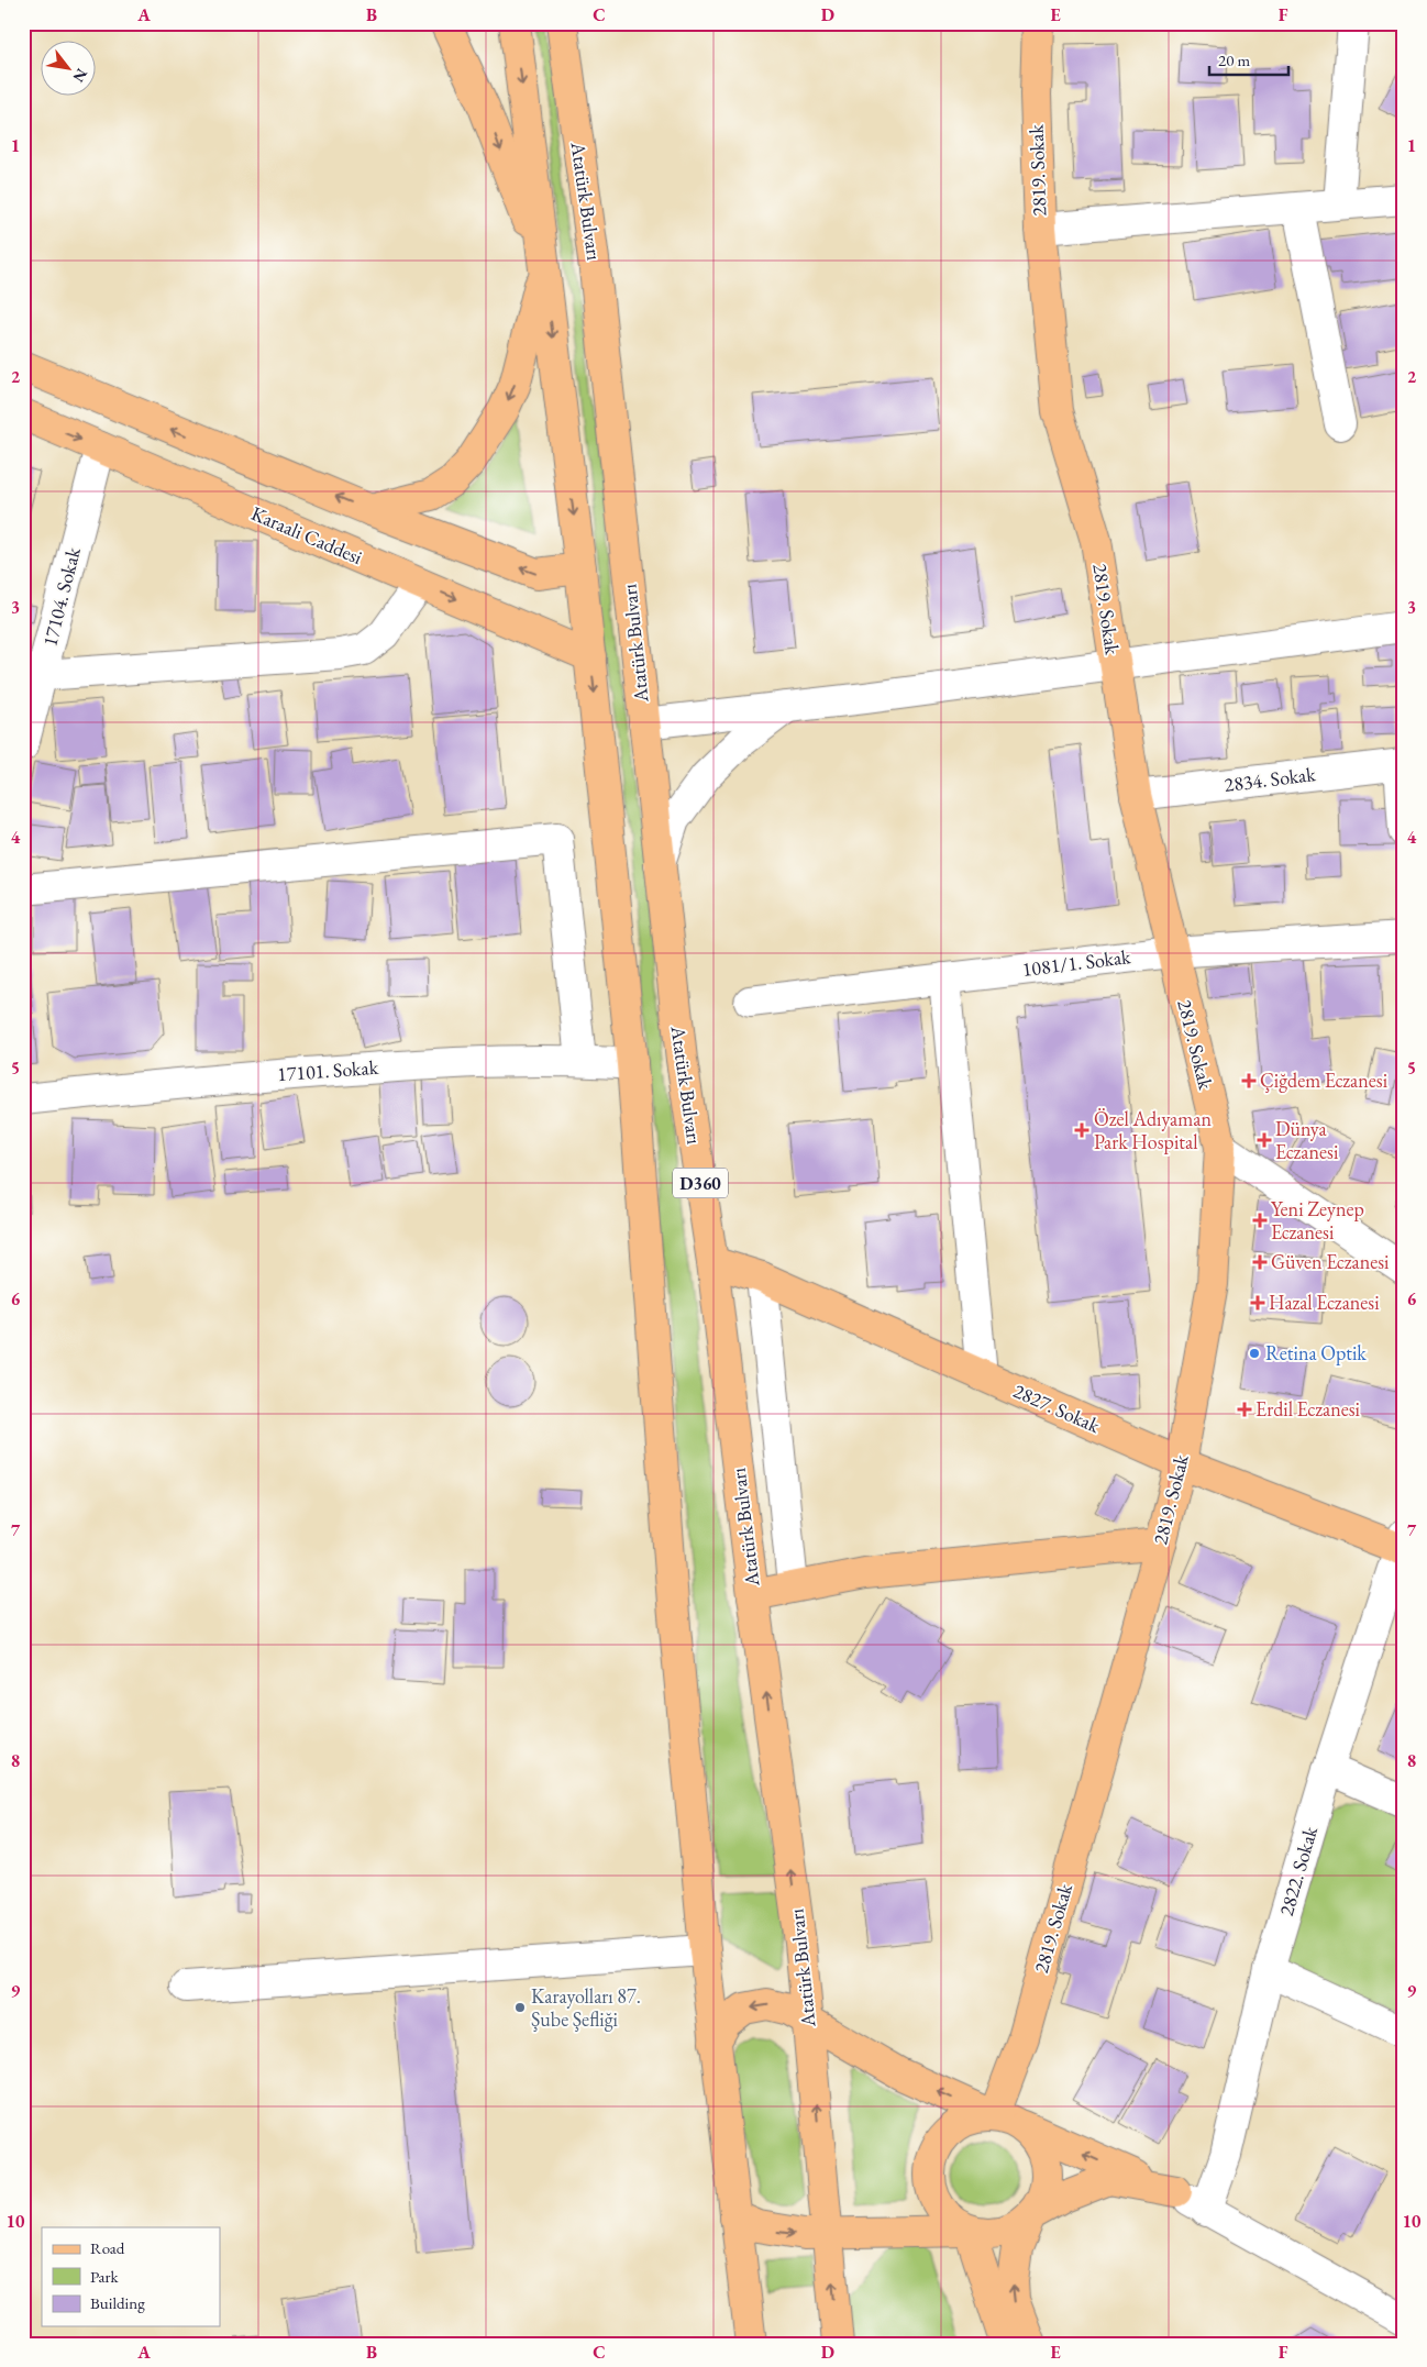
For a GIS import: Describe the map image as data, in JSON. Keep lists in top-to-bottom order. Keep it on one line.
{"streets":{"main road":["2819. Sokak","Atatürk Bulvarı","Karaali Caddesi","D360","2827. Sokak"],"street":["17104. Sokak","2834. Sokak","1081/1. Sokak","17101. Sokak","2822. Sokak"]},"crossings":[["2819. Sokak","2834. Sokak"],["2819. Sokak","1081/1. Sokak"],["2819. Sokak","2827. Sokak"],["Atatürk Bulvarı","2827. Sokak"],["Karaali Caddesi","17104. Sokak"],["2827. Sokak","2822. Sokak"]],"places":{"health":["Çiğdem Eczanesi","Özel Adıyaman Park Hospital","Dünya Eczanesi","Yeni Zeynep Eczanesi","Güven Eczanesi","Hazal Eczanesi","Erdil Eczanesi"],"other":["Retina Optik","Karayolları 87. Şube Şefliği"]},"legend":["Road","Park","Building"],"scale_bar":"20 m","north":"bottom right","grid":{"columns":["A","B","C","D","E","F"],"rows":["1","2","3","4","5","6","7","8","9","10"]}}
